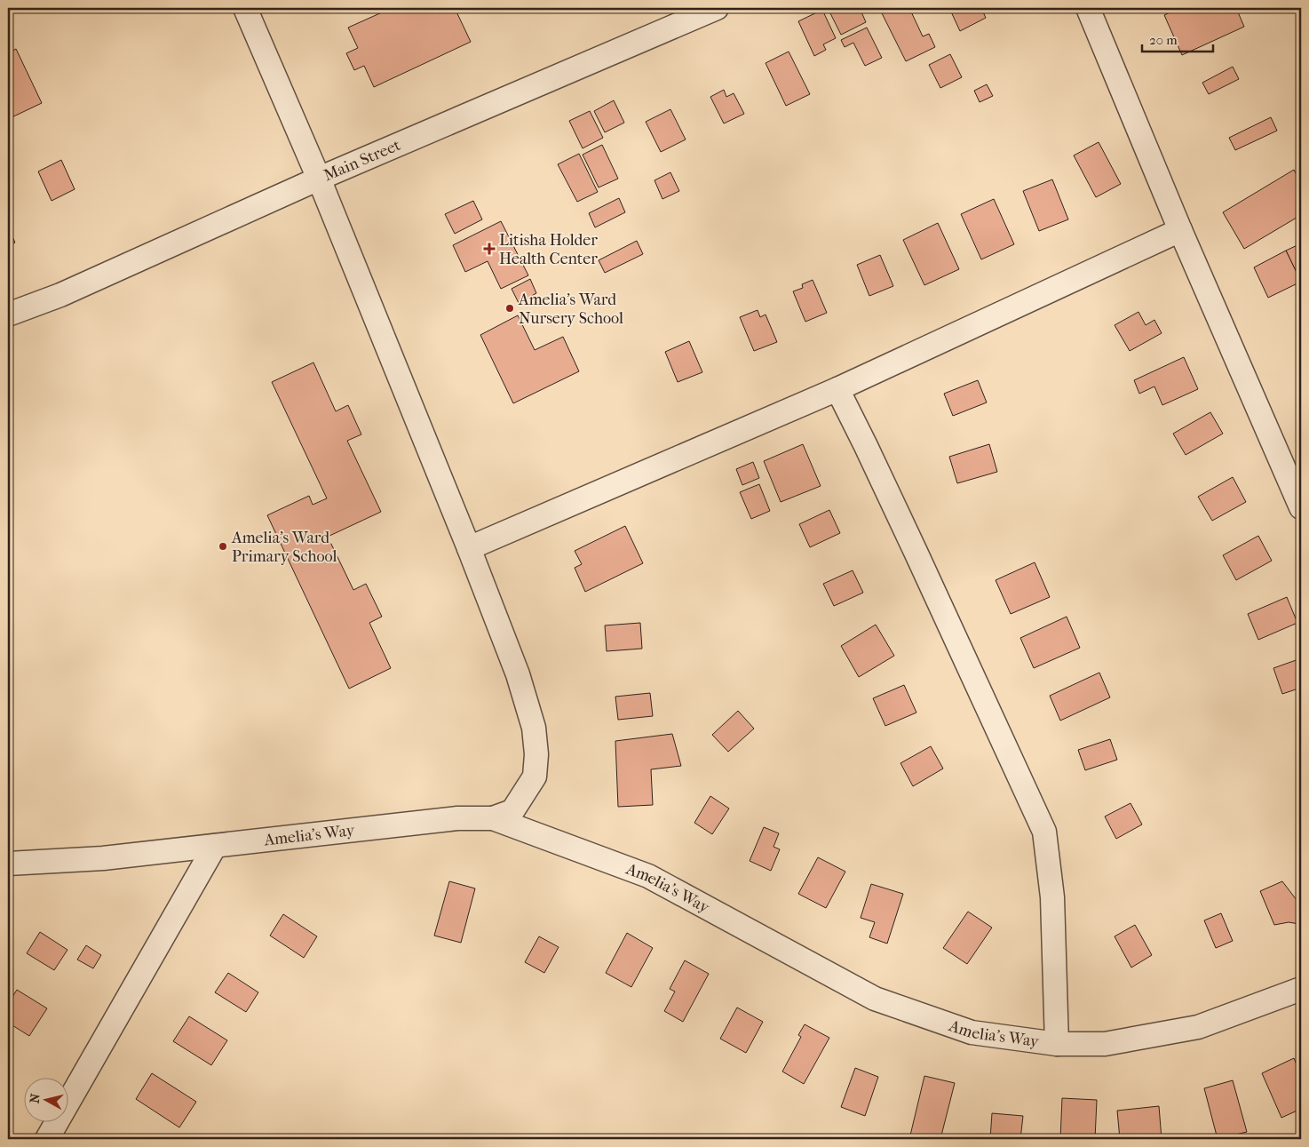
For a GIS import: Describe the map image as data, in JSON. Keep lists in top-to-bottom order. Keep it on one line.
{"streets":{"street":["Main Street","Amelia's Way"]},"places":{"health":["Litisha Holder Health Center"],"other":["Amelia's Ward Nursery School","Amelia's Ward Primary School"]},"scale_bar":"20 m","north":"left"}
